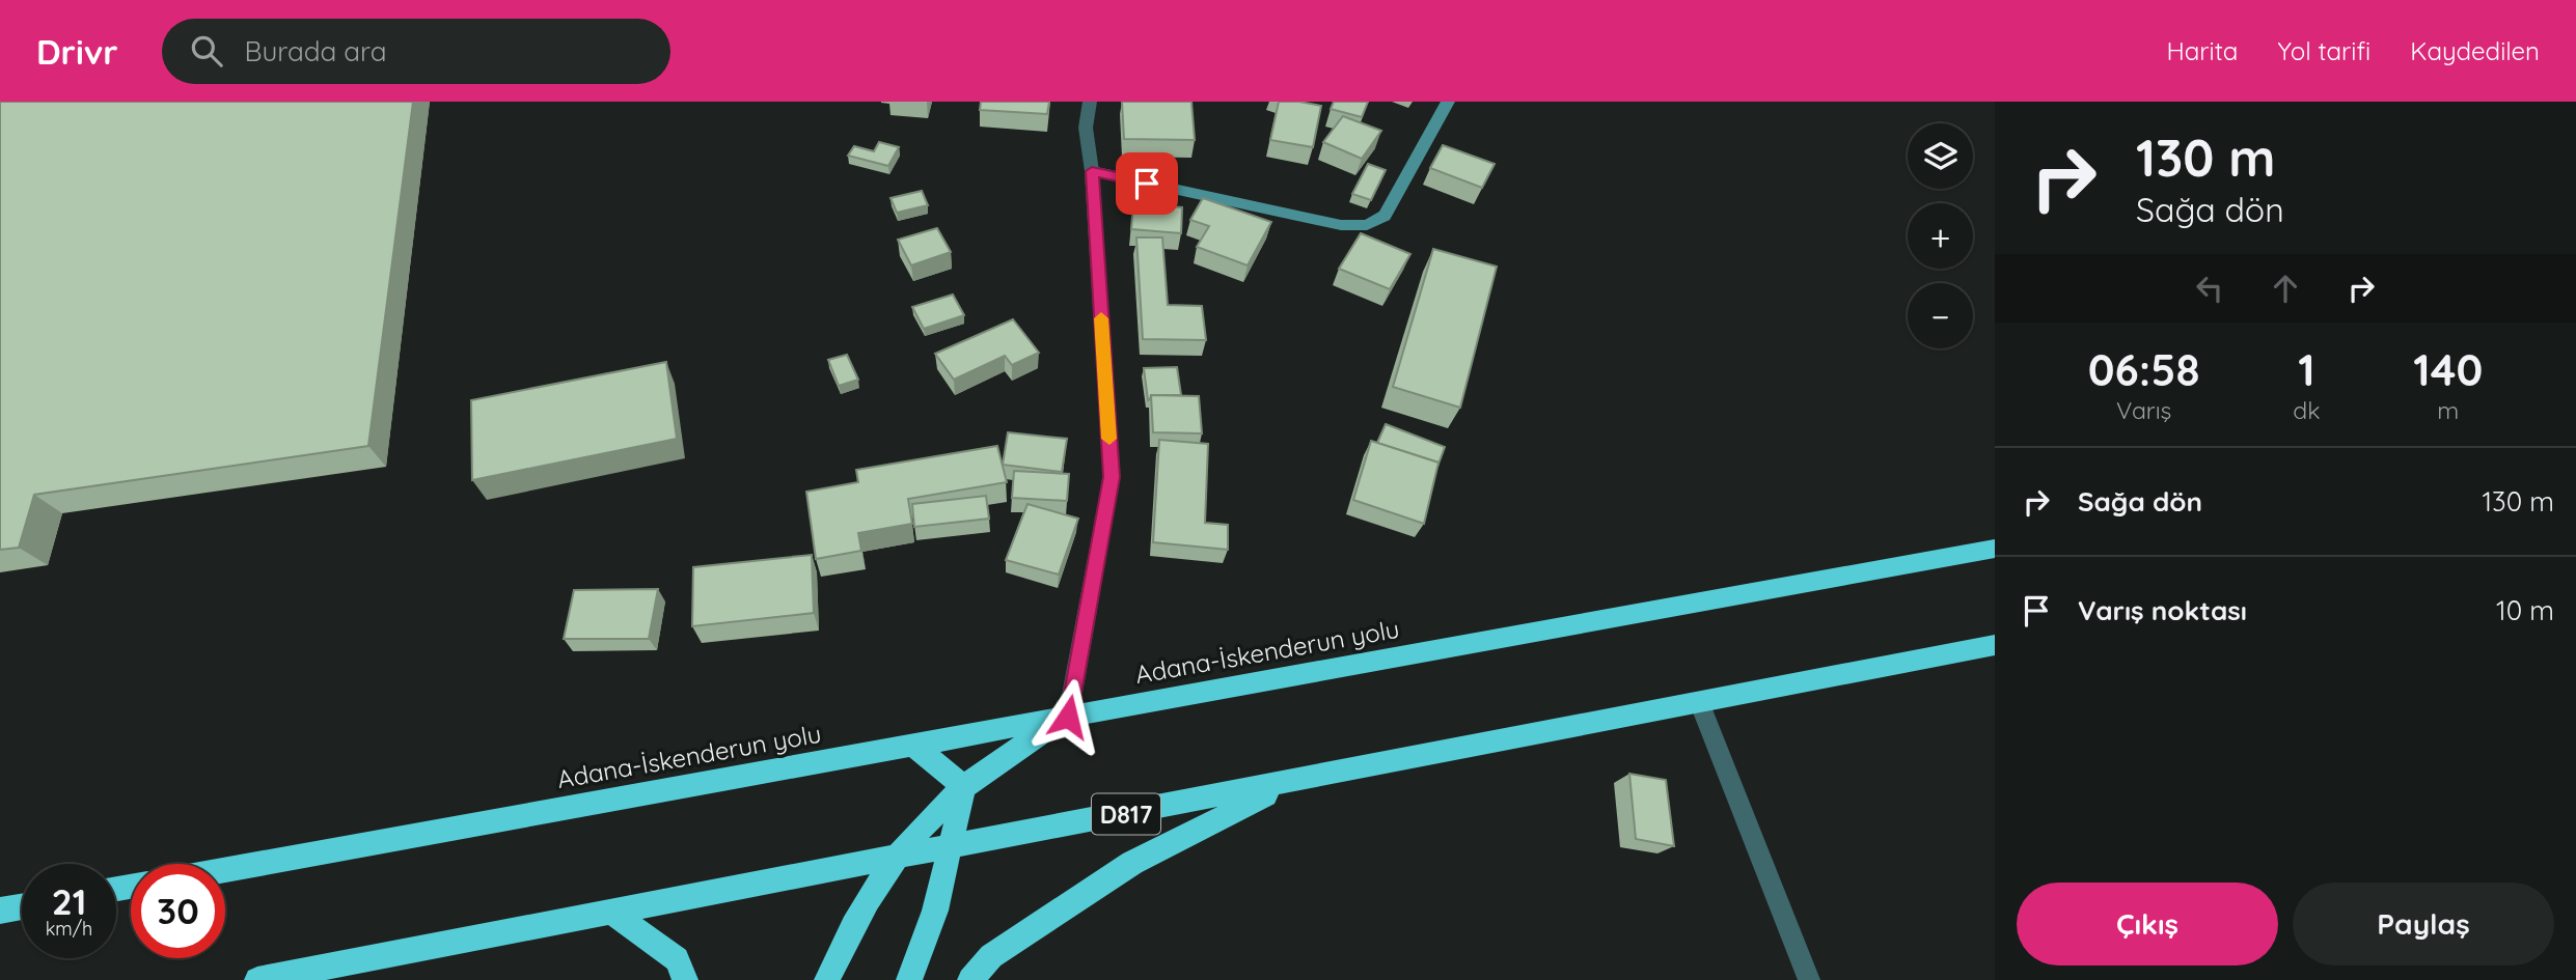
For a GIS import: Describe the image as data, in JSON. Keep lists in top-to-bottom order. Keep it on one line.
{"streets":{"highway":["Adana-İskenderun yolu","D817"]},"page":{"header":"Drivr","search":"Burada ara","nav":["Harita","Yol tarifi","Kaydedilen"],"turn":["130 m","Sağa dön"],"map_buttons":["+","−"],"eta":["06:58","Varış","1","dk","140","m"],"list":[{"name":"Sağa dön","value":"130 m"},{"name":"Varış noktası","value":"10 m"}],"speed":"21 km/h","limit":"30","buttons":["Çıkış","Paylaş"]}}
